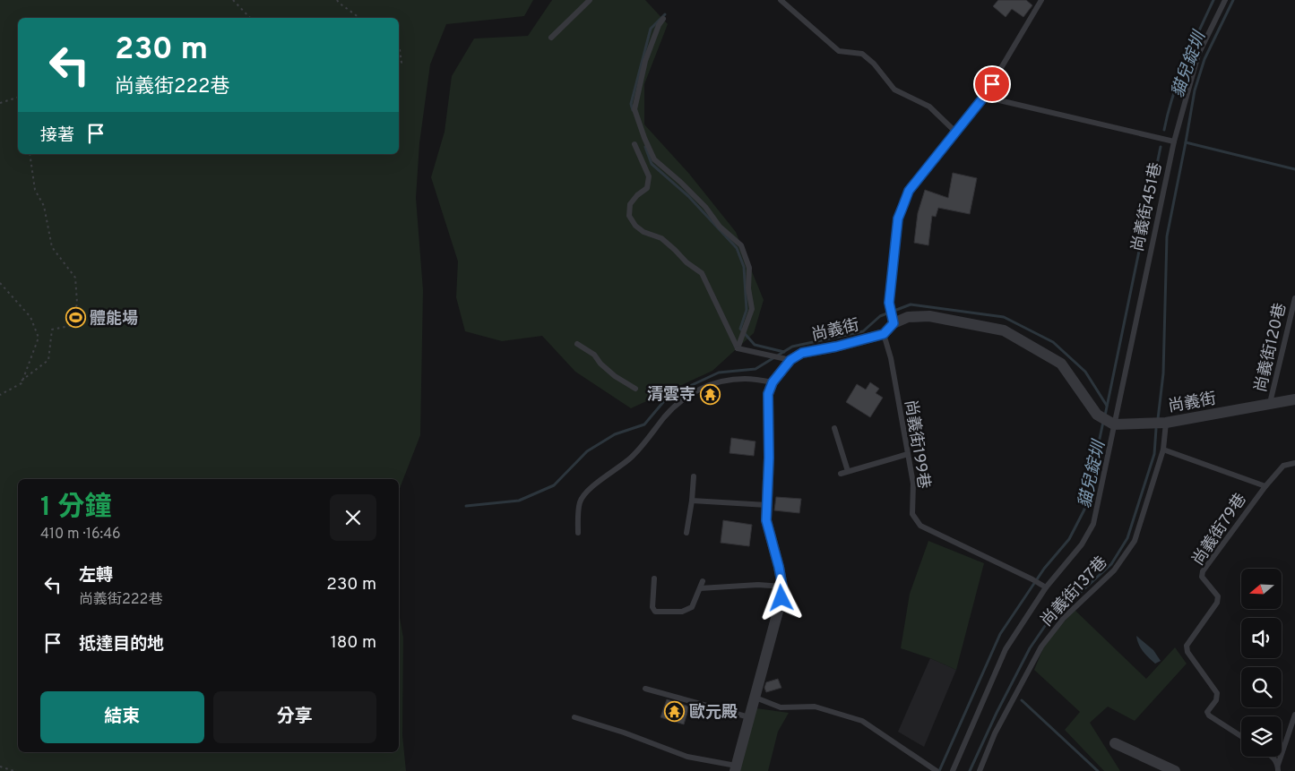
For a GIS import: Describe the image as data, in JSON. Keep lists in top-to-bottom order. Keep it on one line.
{"streets":{"street":["尚義街"],"lane":["尚義街451巷","尚義街120巷","尚義街199巷","尚義街79巷","尚義街137巷"]},"crossings":[["尚義街451巷","尚義街"],["尚義街451巷","尚義街137巷"],["尚義街","尚義街120巷"],["尚義街","尚義街199巷"],["尚義街","尚義街137巷"],["尚義街199巷","尚義街137巷"]],"water":["貓兒錠圳"],"places":{"sports":["體能場"],"temple":["清雲寺","歐元殿"]},"north":"left","page":{"turn":["230 m","尚義街222巷"],"then":"接著","heading":["1 分鐘","410 m · 16:46"],"list":[{"name":"左轉","note":"尚義街222巷","value":"230 m"},{"name":"抵達目的地","value":"180 m"}],"buttons":["結束","分享"]}}
